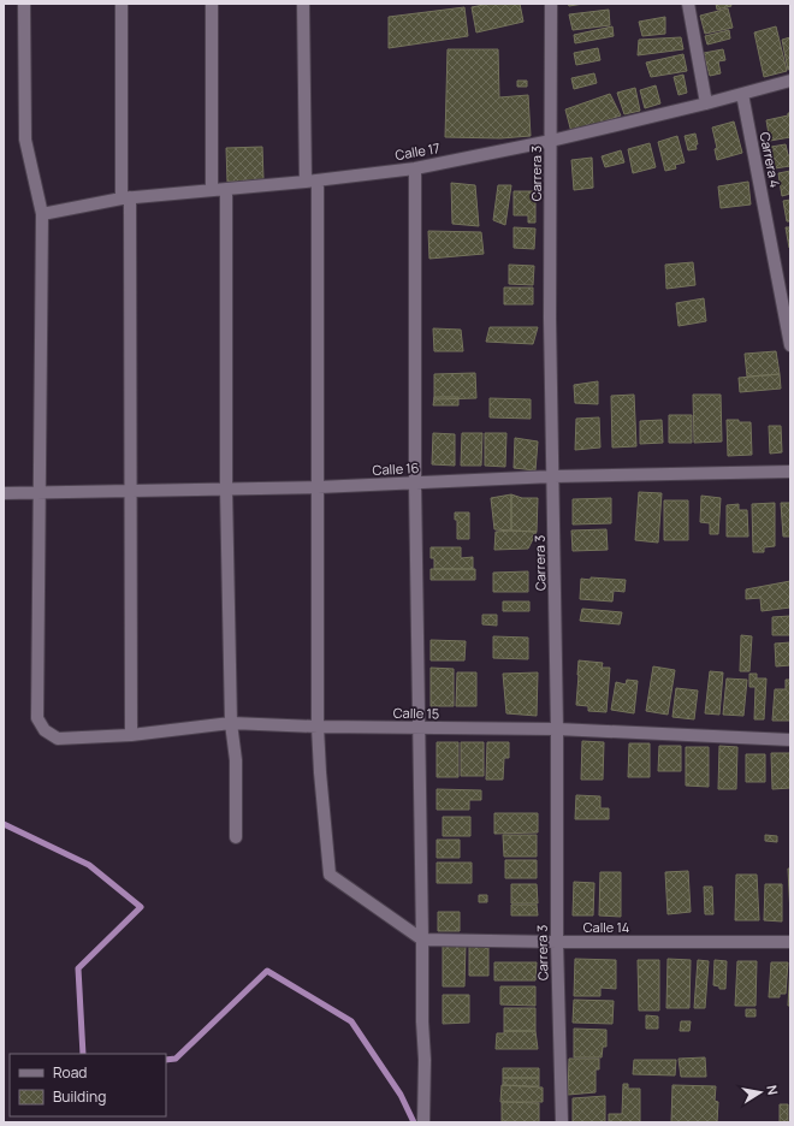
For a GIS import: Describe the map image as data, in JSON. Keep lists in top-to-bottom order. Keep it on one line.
{"streets":{"street":["Calle 17","Carrera 4","Carrera 3","Calle 16","Calle 15","Calle 14"]},"crossings":[["Calle 17","Carrera 4"],["Calle 17","Carrera 3"],["Carrera 3","Calle 16"],["Carrera 3","Calle 15"],["Carrera 3","Calle 14"],["Calle 16","Calle 15"]],"legend":["Road","Building"],"north":"right"}
